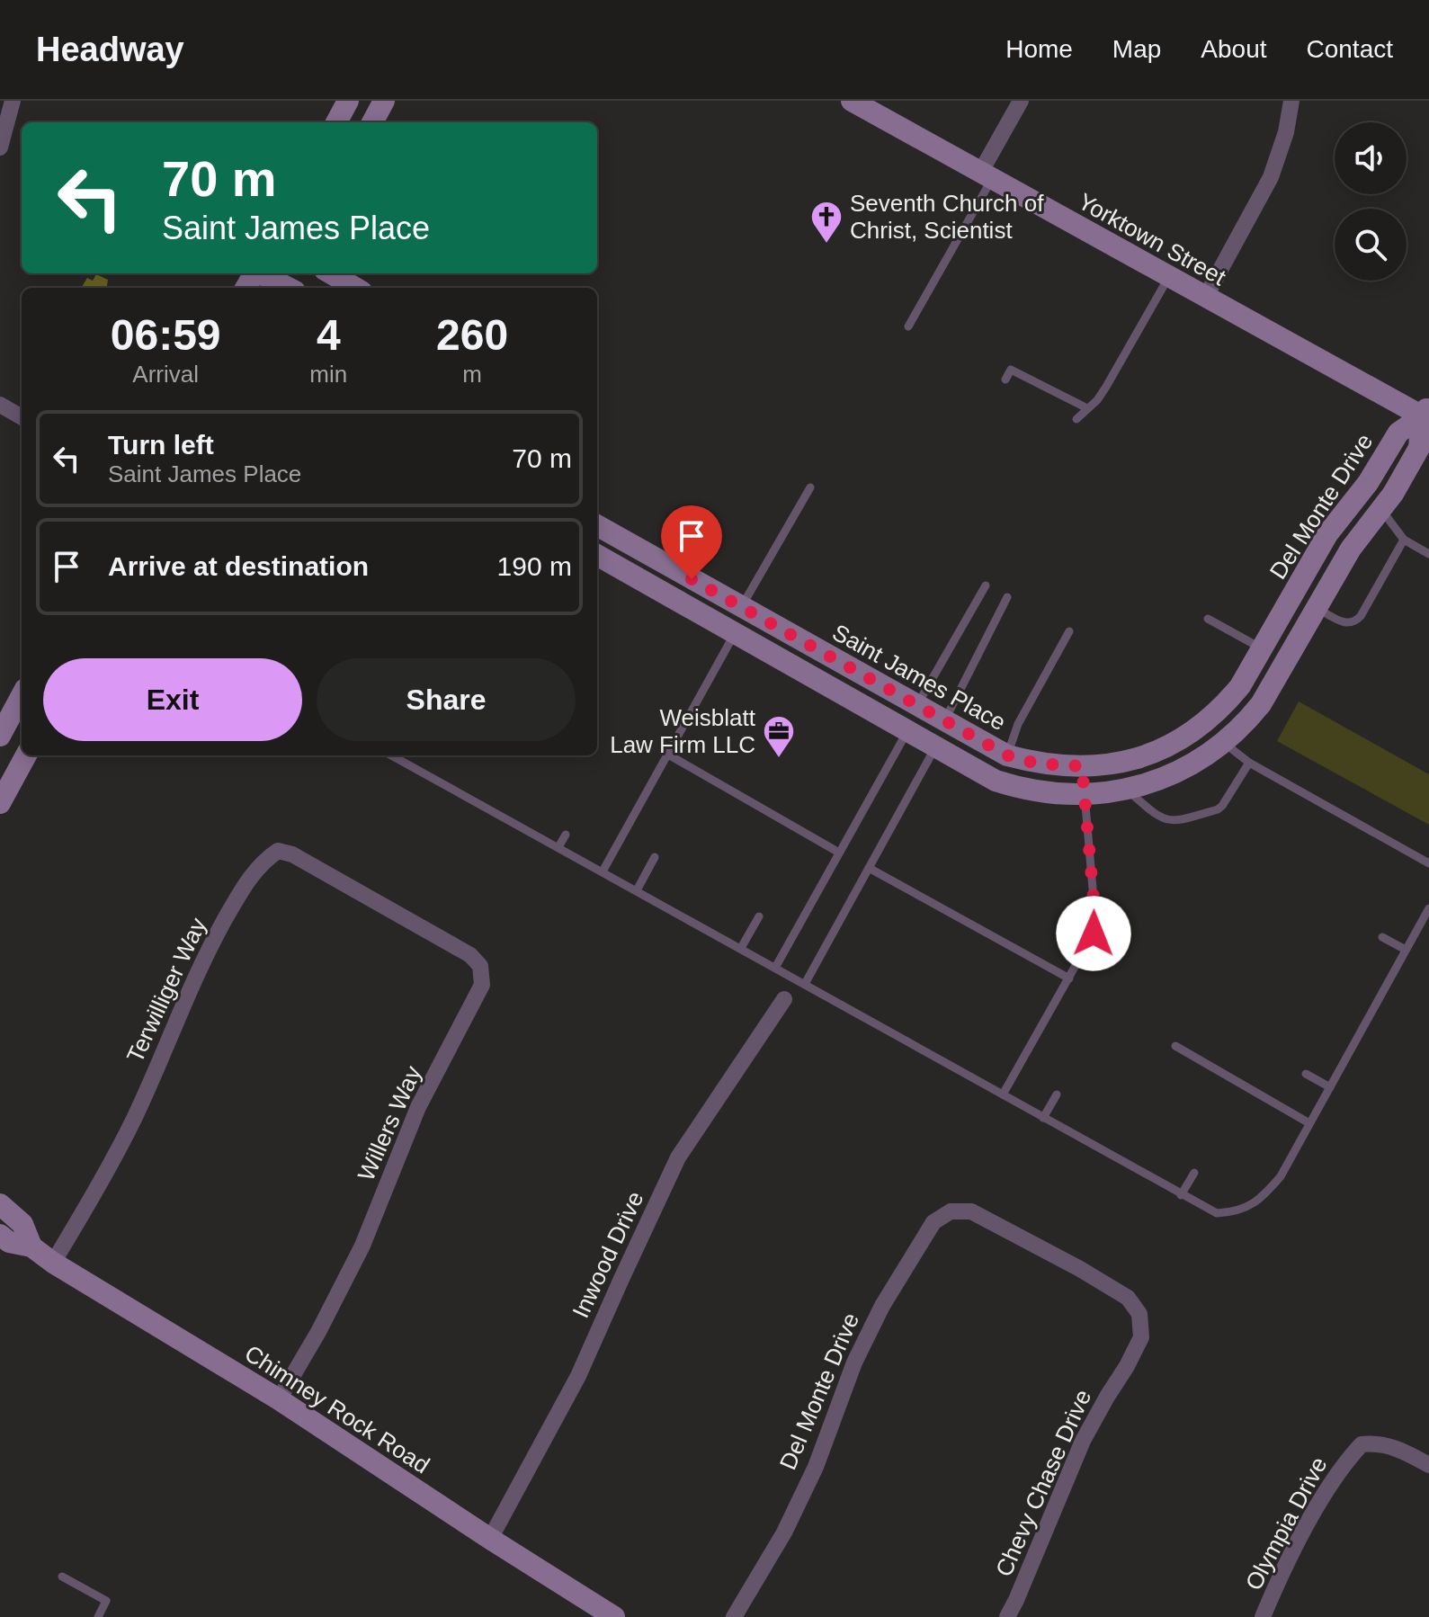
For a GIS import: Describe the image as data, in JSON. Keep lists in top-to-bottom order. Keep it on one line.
{"streets":{"street":["Yorktown Street","Del Monte Drive","Saint James Place","Terwilliger Way","Willers Way","Inwood Drive","Chimney Rock Road","Chevy Chase Drive","Olympia Drive"]},"crossings":[["Yorktown Street","Del Monte Drive"],["Del Monte Drive","Saint James Place"],["Del Monte Drive","Chevy Chase Drive"],["Terwilliger Way","Willers Way"],["Terwilliger Way","Chimney Rock Road"],["Willers Way","Chimney Rock Road"],["Inwood Drive","Chimney Rock Road"]],"places":{"church":["Seventh Church of Christ, Scientist"],"office":["Weisblatt Law Firm LLC"]},"page":{"header":"Headway","nav":["Home","Map","About","Contact"],"turn":["70 m","Saint James Place"],"eta":["06:59","Arrival","4","min","260","m"],"list":[{"name":"Turn left","note":"Saint James Place","value":"70 m"},{"name":"Arrive at destination","value":"190 m"}],"buttons":["Exit","Share"]}}
